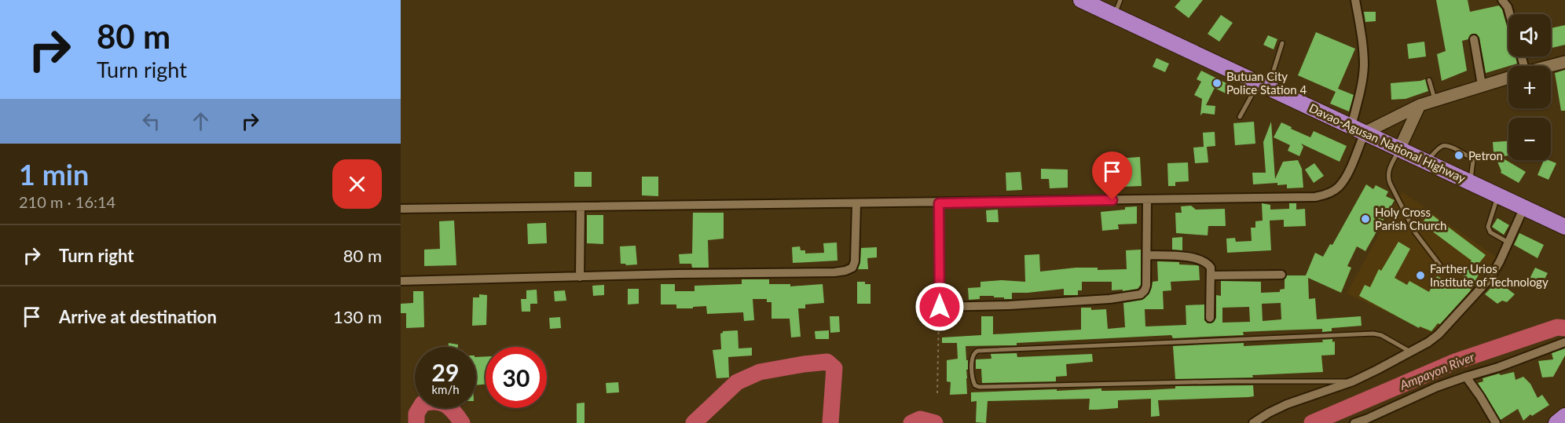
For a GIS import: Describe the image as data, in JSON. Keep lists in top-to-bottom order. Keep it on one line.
{"streets":{"highway":["Davao-Agusan National Highway"]},"water":["Ampayon River"],"places":["Butuan City Police Station 4","Petron","Holy Cross Parish Church","Farther Urios Institute of Technology"],"page":{"turn":["80 m","Turn right"],"map_buttons":["+","−"],"heading":["1 min","210 m · 16:14"],"list":[{"name":"Turn right","value":"80 m"},{"name":"Arrive at destination","value":"130 m"}],"speed":"29 km/h","limit":"30"}}
